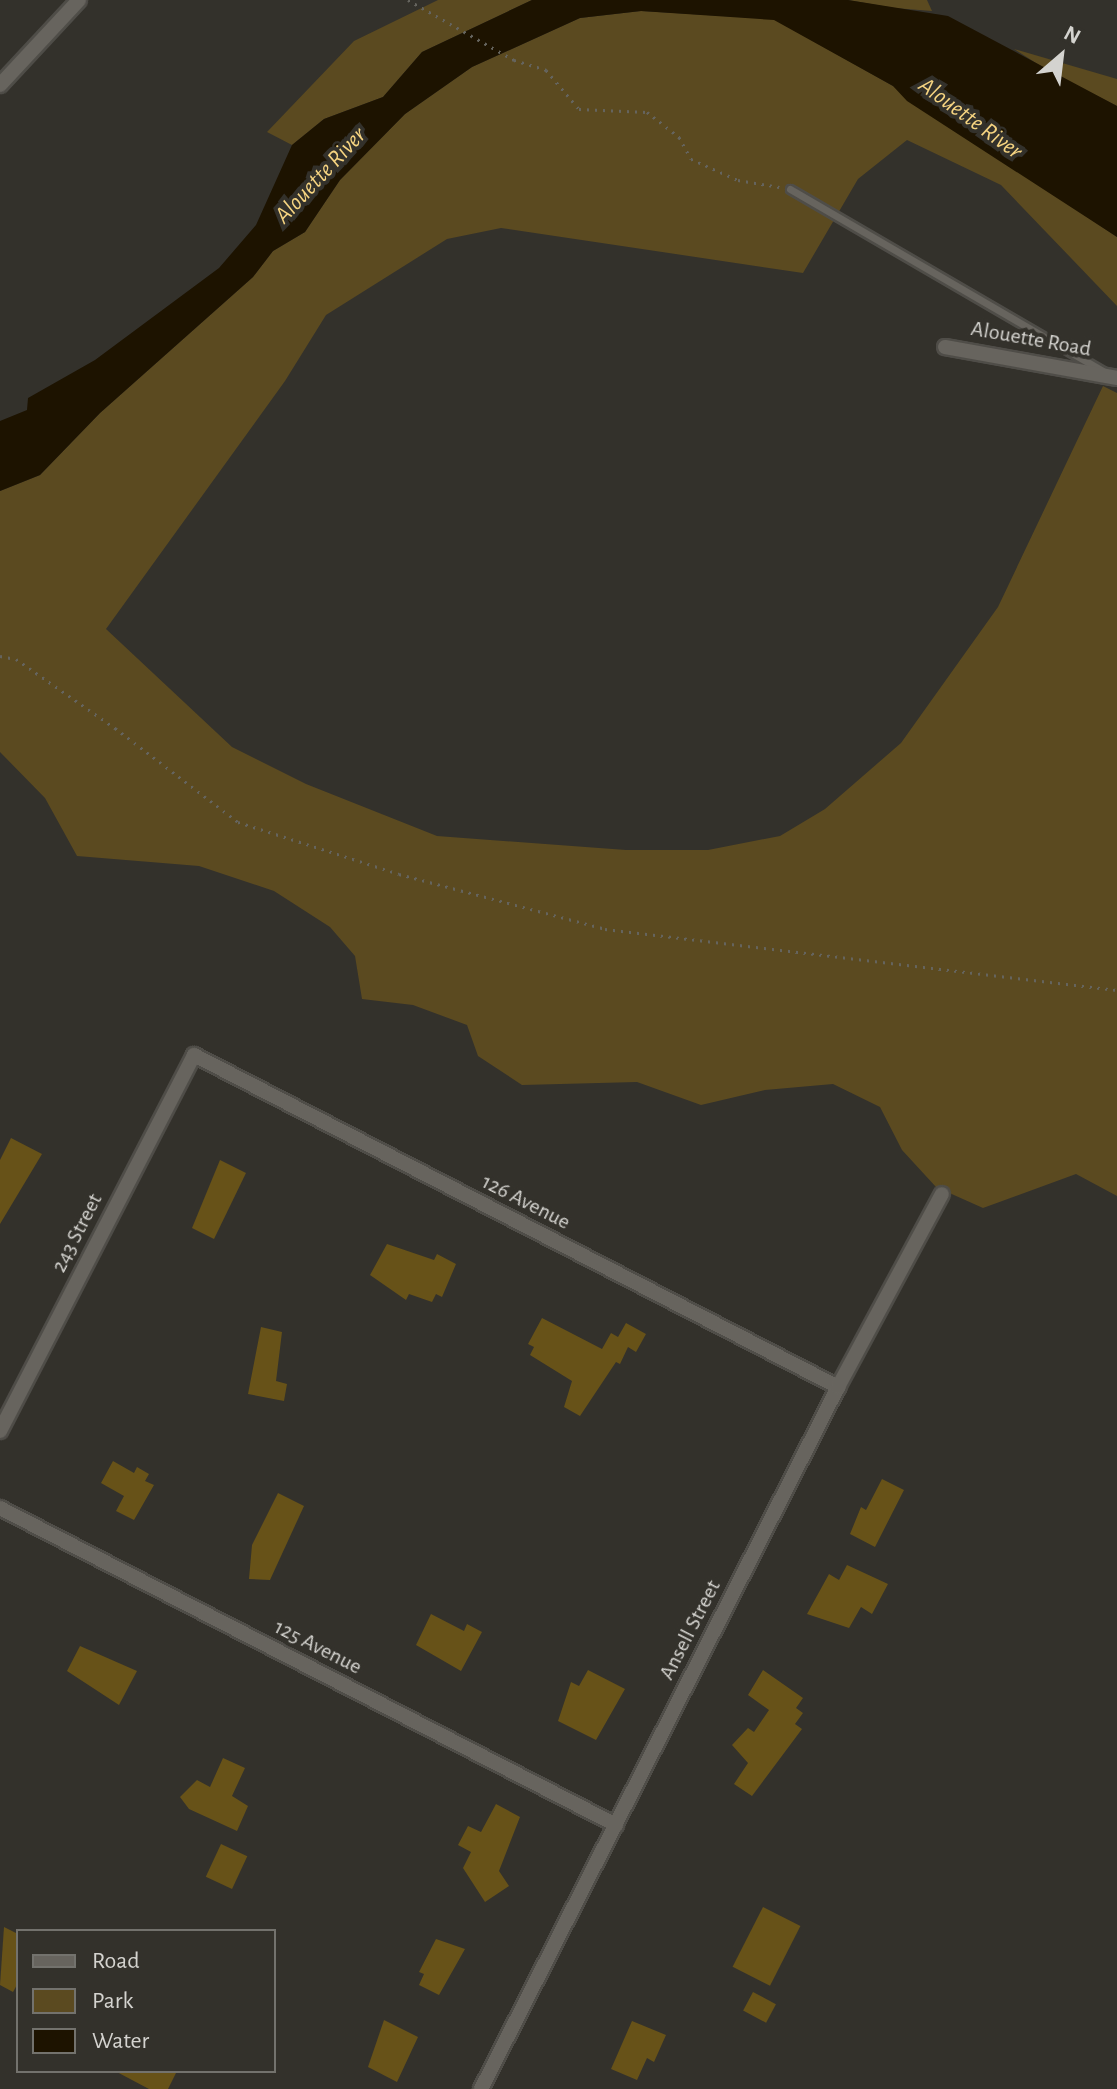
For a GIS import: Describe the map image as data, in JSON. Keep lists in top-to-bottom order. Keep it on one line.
{"streets":{"street":["Alouette Road","126 Avenue","243 Street","Ansell Street","125 Avenue"]},"crossings":[["126 Avenue","243 Street"],["126 Avenue","Ansell Street"],["Ansell Street","125 Avenue"]],"water":["Alouette River"],"legend":["Road","Park","Water"],"north":"top right"}
